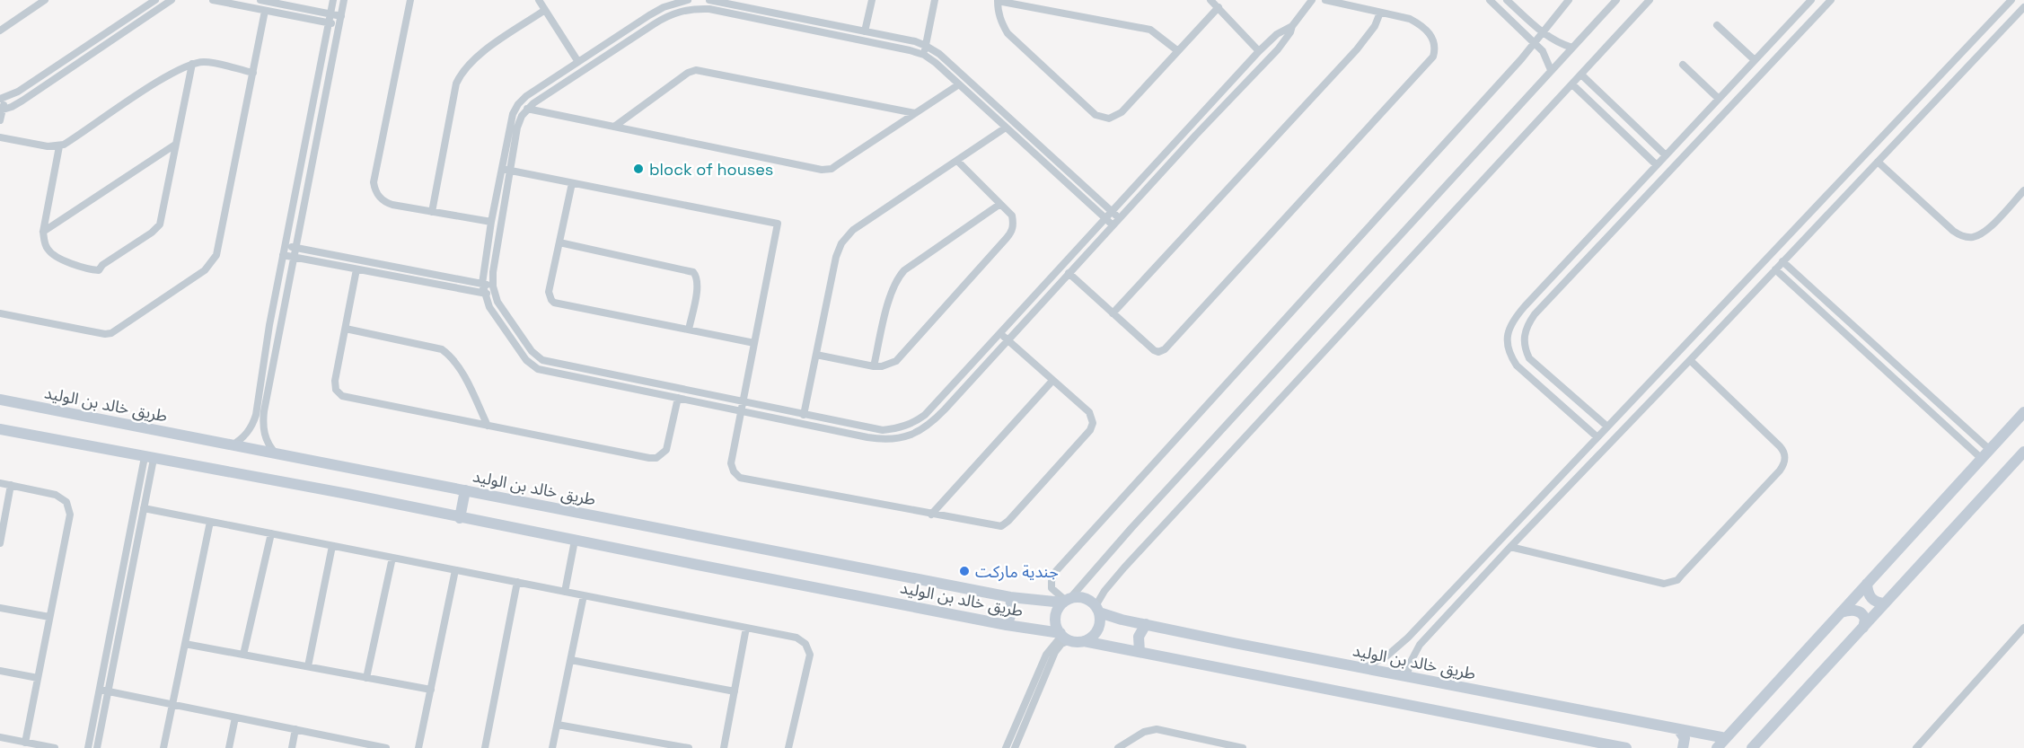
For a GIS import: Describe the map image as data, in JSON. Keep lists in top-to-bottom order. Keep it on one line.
{"streets":{"street":["طريق خالد بن الوليد"]},"places":["block of houses","جندية ماركت"]}
